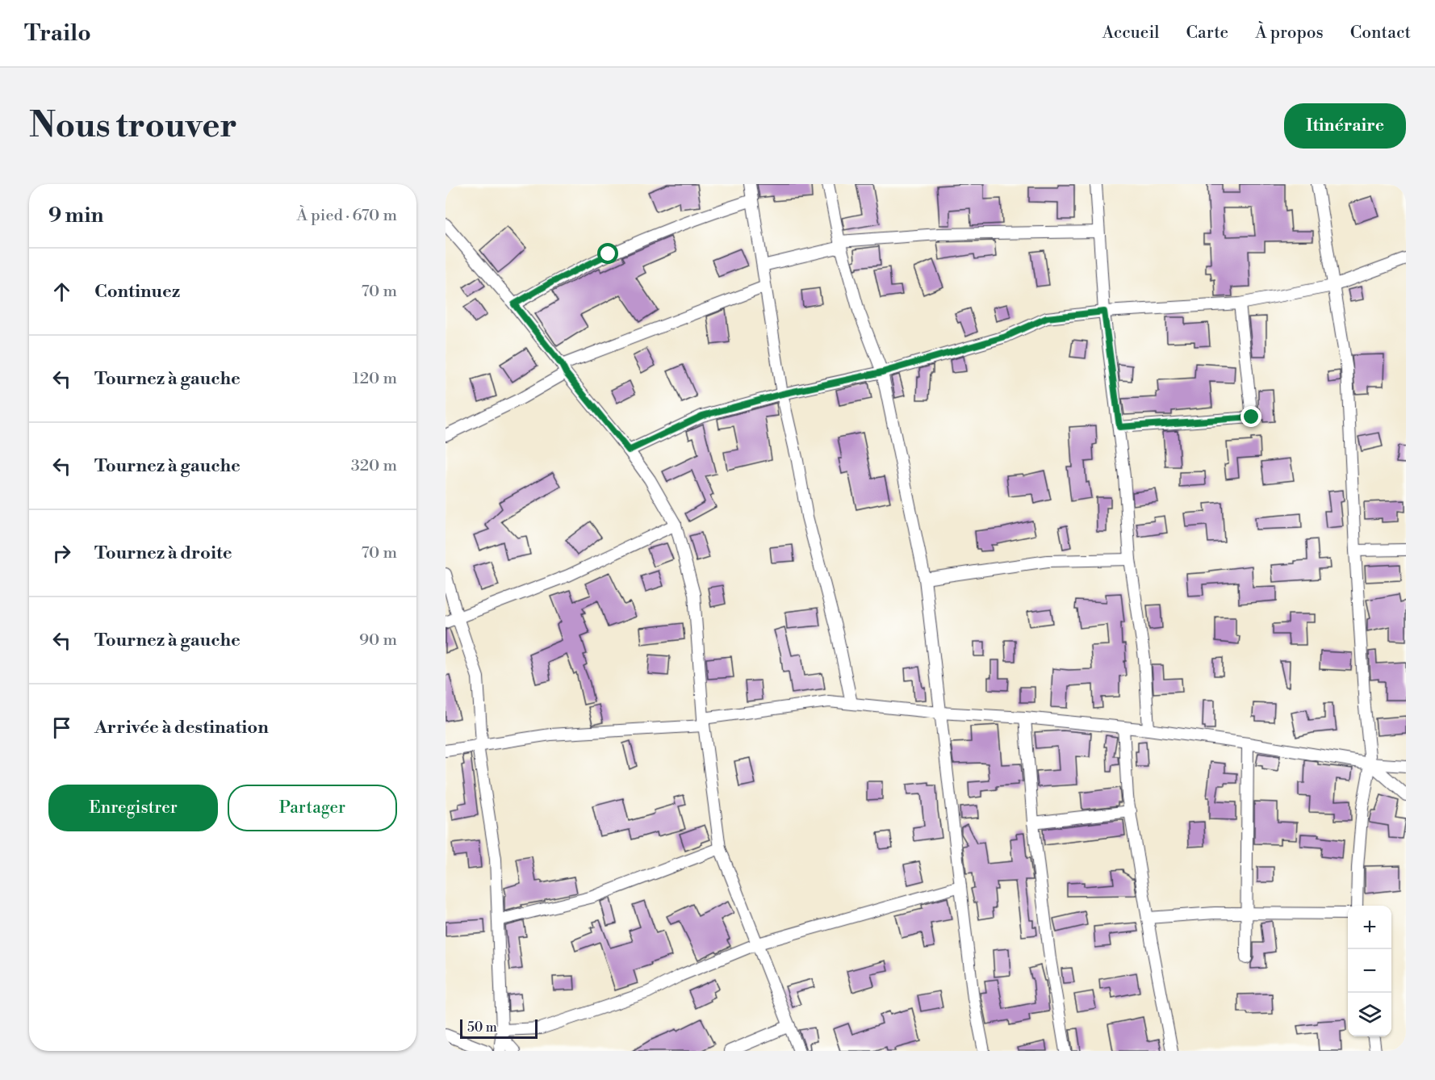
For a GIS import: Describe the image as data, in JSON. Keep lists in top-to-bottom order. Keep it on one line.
{"scale_bar":"50 m","page":{"header":"Trailo","nav":["Accueil","Carte","À propos","Contact"],"buttons":["Itinéraire",["Enregistrer","Partager"]],"title":"Nous trouver","heading":["9 min","À pied · 670 m"],"list":[["Continuez","70 m"],["Tournez à gauche","120 m"],["Tournez à gauche","320 m"],["Tournez à droite","70 m"],["Tournez à gauche","90 m"],"Arrivée à destination"],"map_buttons":["+","−"],"scale":"50 m"}}
